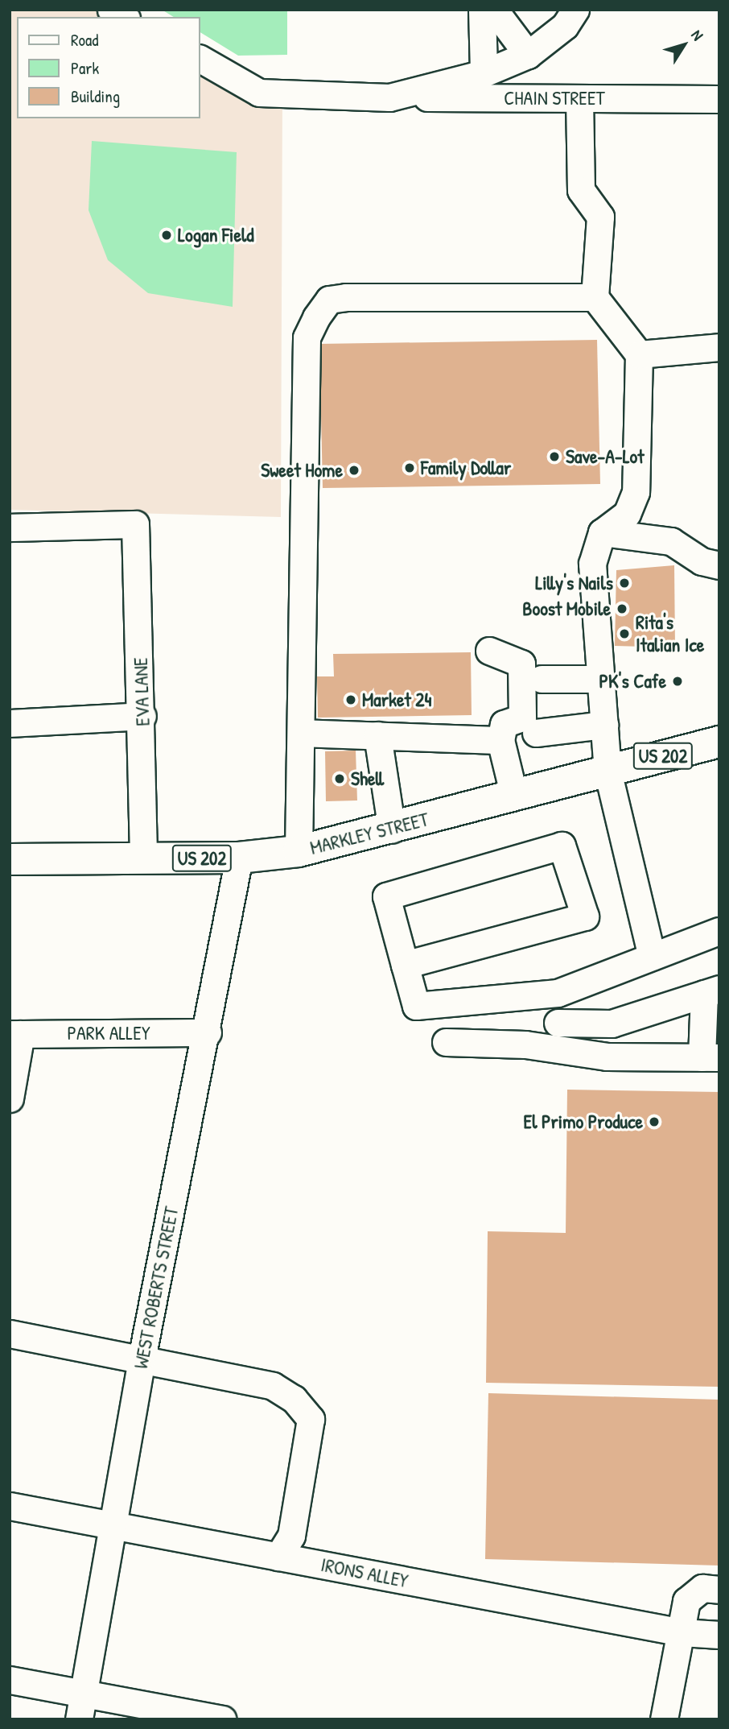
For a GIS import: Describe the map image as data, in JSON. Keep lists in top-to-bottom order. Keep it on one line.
{"streets":{"highway":["US 202","MARKLEY STREET"],"street":["CHAIN STREET","EVA LANE","PARK ALLEY","WEST ROBERTS STREET","IRONS ALLEY"]},"crossings":[["EVA LANE","MARKLEY STREET"],["MARKLEY STREET","WEST ROBERTS STREET"],["PARK ALLEY","WEST ROBERTS STREET"],["WEST ROBERTS STREET","IRONS ALLEY"]],"places":["Logan Field","Save-A-Lot","Family Dollar","Sweet Home","Lilly's Nails","Boost Mobile","Rita's Italian Ice","PK's Cafe","Market 24","Shell","El Primo Produce"],"legend":["Road","Park","Building"],"north":"top right"}
